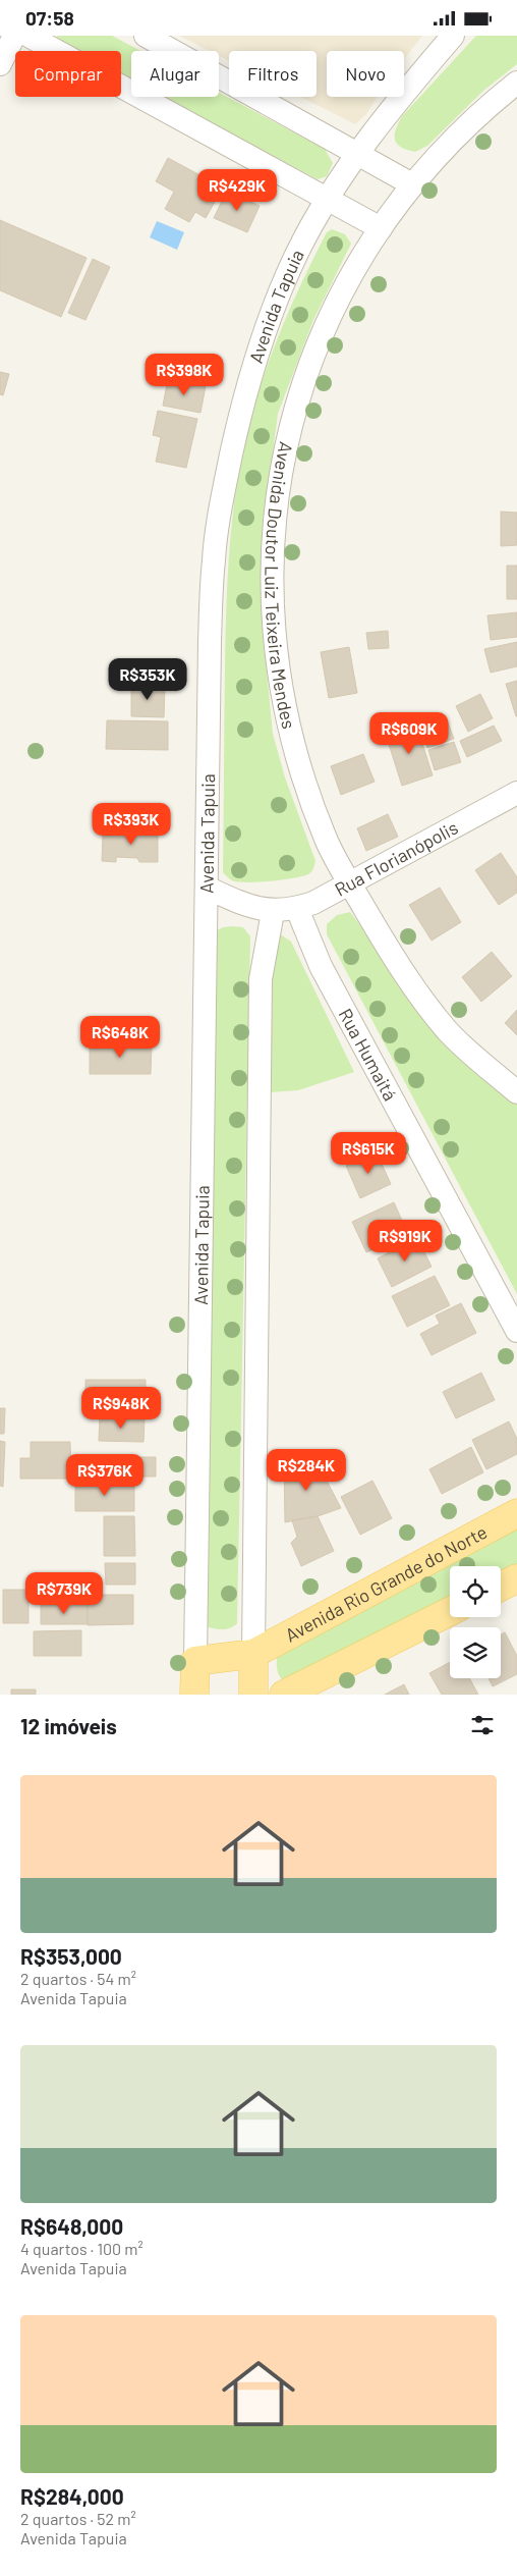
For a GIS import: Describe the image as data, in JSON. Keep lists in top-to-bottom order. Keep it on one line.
{"streets":{"main road":["Avenida Tapuia","Avenida Rio Grande do Norte"],"street":["Avenida Doutor Luiz Teixeira Mendes","Rua Florianópolis","Rua Humaitá"]},"crossings":[["Avenida Doutor Luiz Teixeira Mendes","Rua Florianópolis"],["Rua Florianópolis","Rua Humaitá"]],"page":{"status":"07:58","chip":["Comprar","Alugar","Filtros","Novo"],"price":["R$429K","R$398K","R$353K","R$609K","R$393K","R$648K","R$615K","R$919K","R$948K","R$284K","R$376K","R$739K"],"heading":"12 imóveis","list":[{"name":"R$353,000","note":"2 quartos · 54 m² · Avenida Tapuia"},{"name":"R$648,000","note":"4 quartos · 100 m² · Avenida Tapuia"},{"name":"R$284,000","note":"2 quartos · 52 m² · Avenida Tapuia"}]}}
